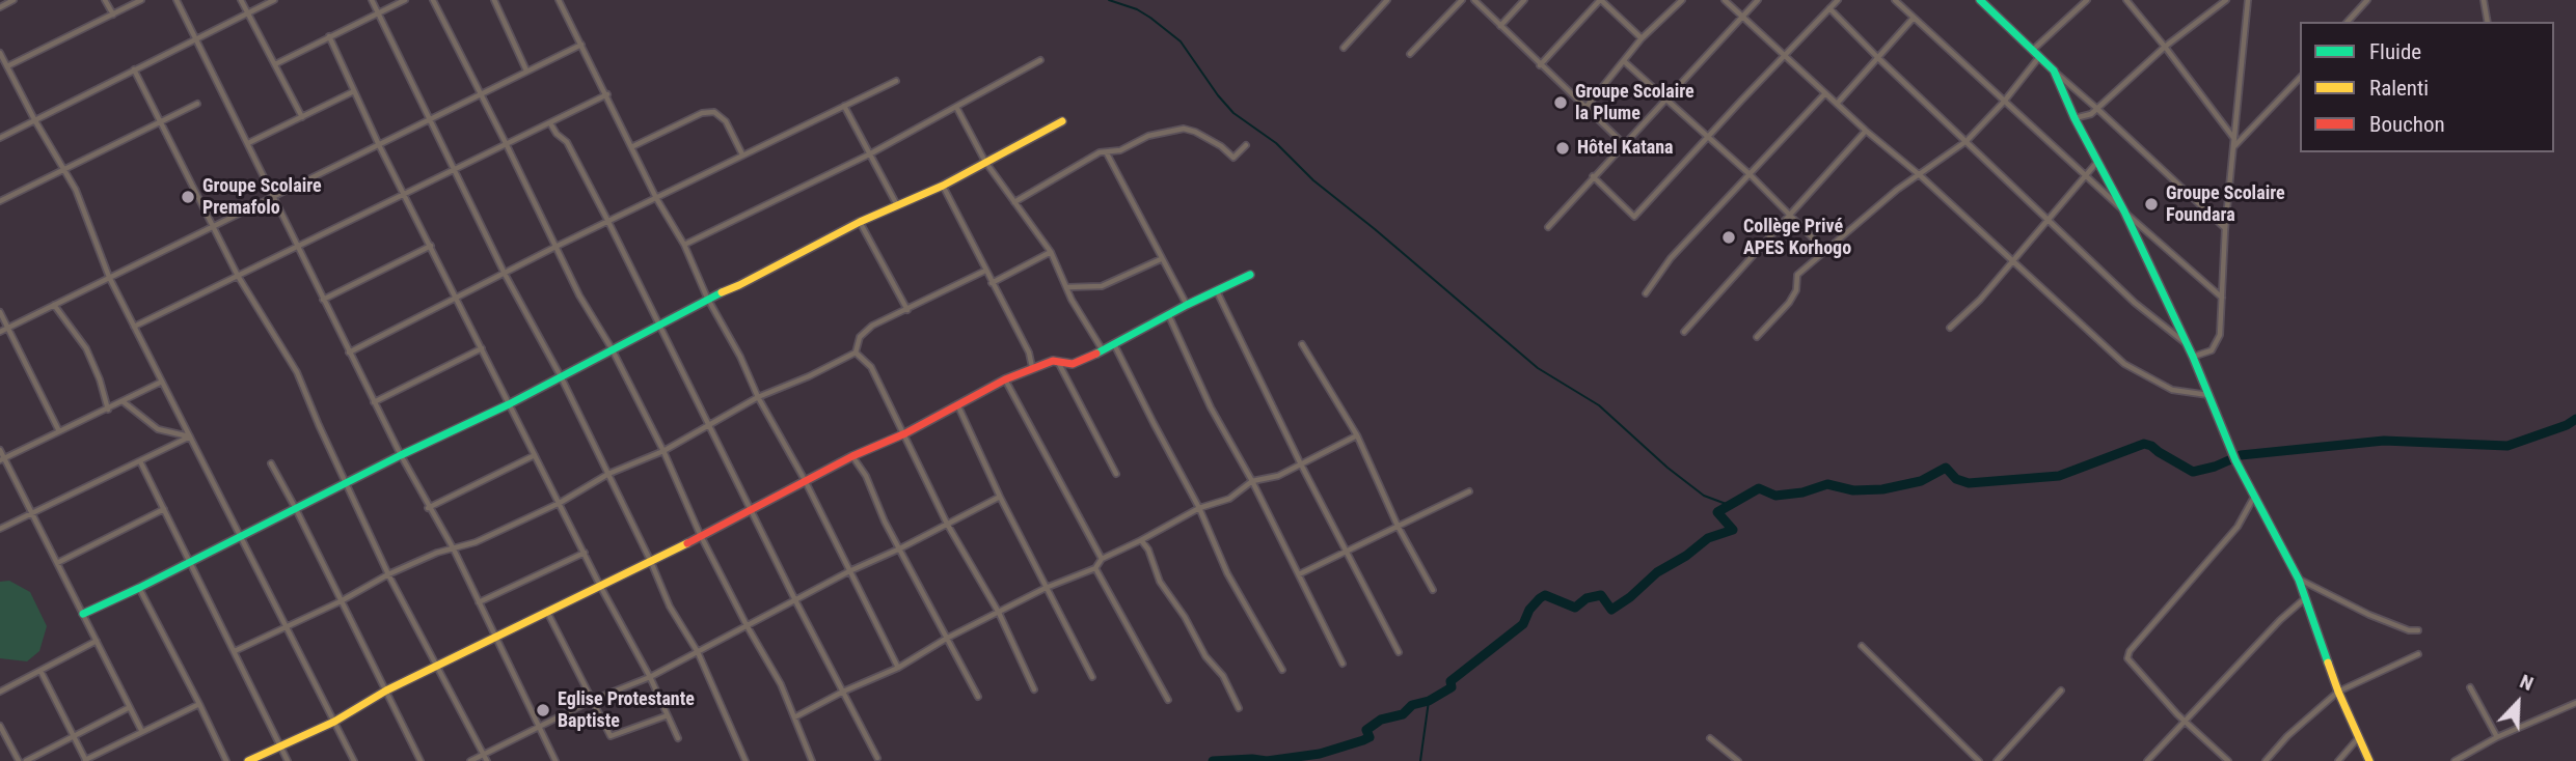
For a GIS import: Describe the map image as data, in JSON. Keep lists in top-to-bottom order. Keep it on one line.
{"places":["Groupe Scolaire la Plume","Hôtel Katana","Groupe Scolaire Premafolo","Groupe Scolaire Foundara","Collège Privé APES Korhogo","Eglise Protestante Baptiste"],"legend":["Fluide","Ralenti","Bouchon"],"north":"top right"}
